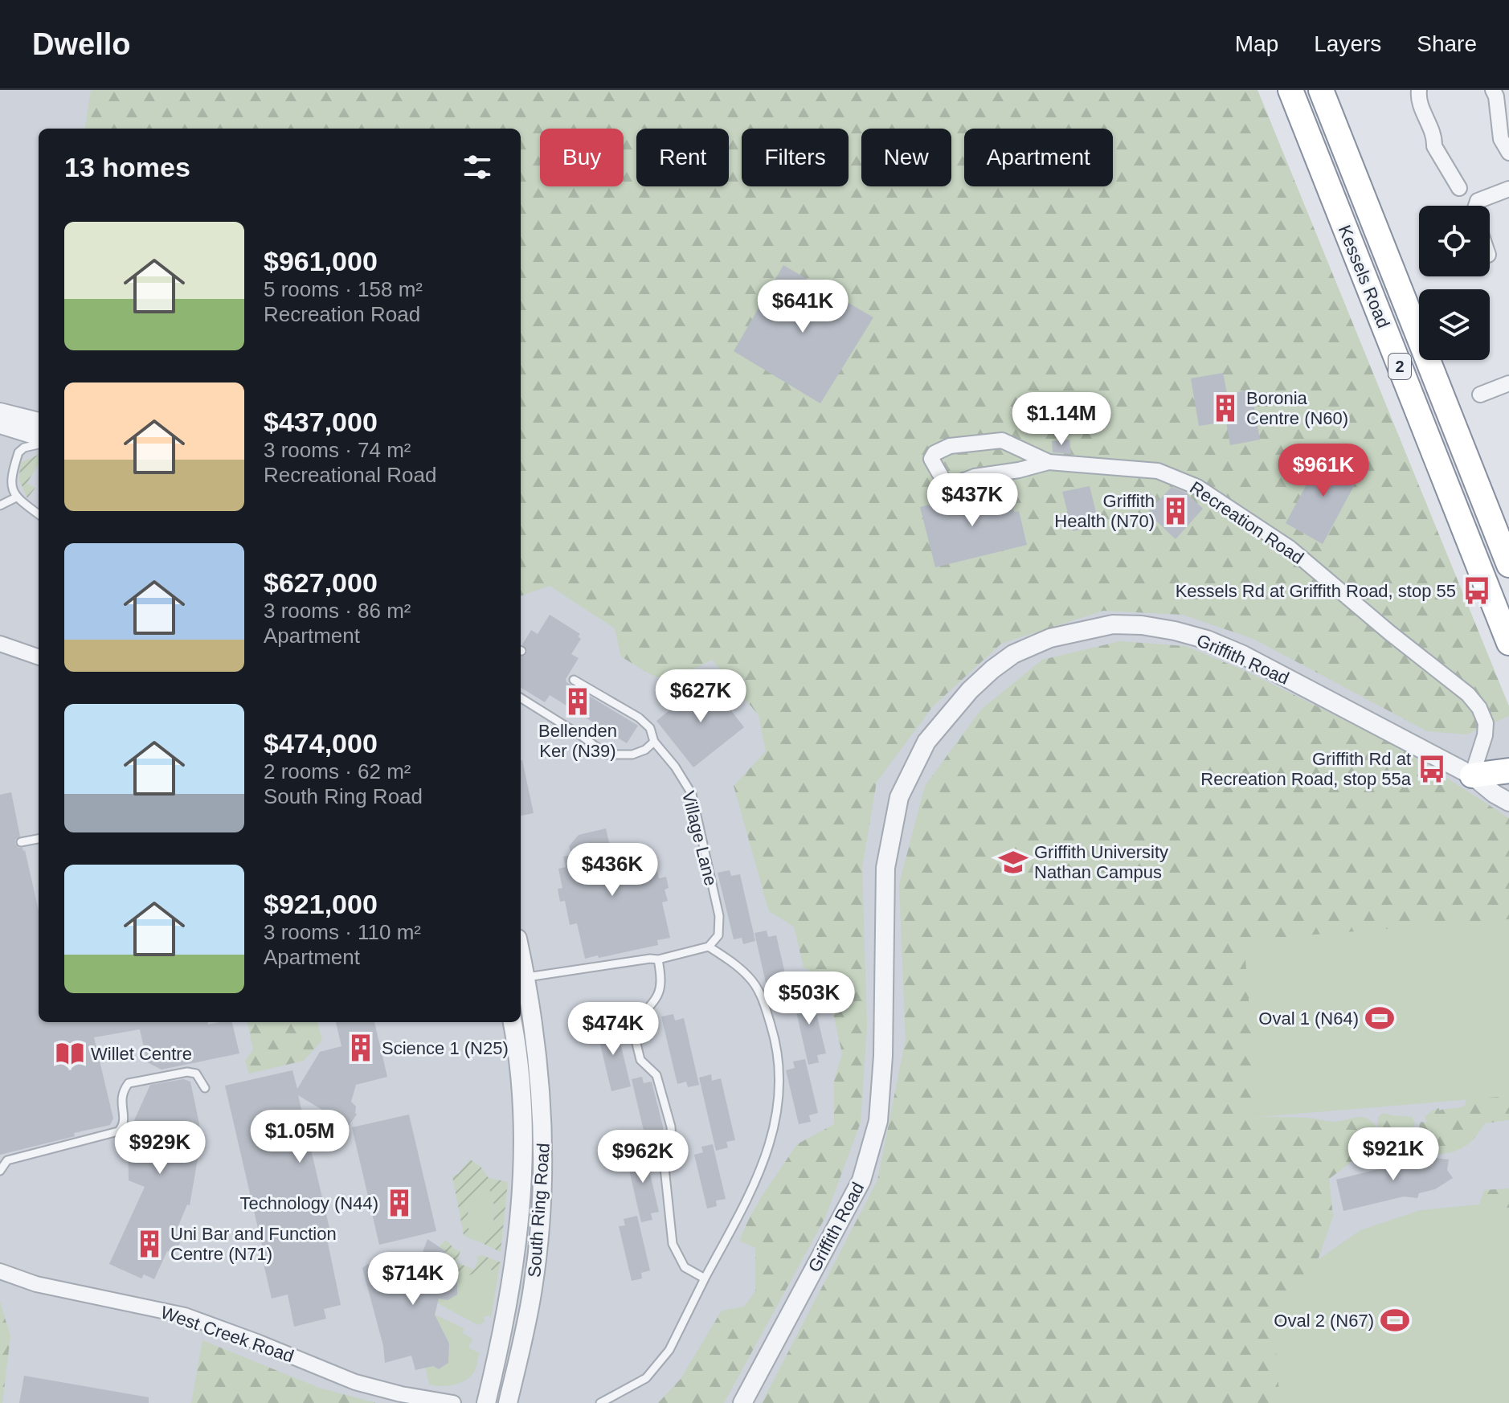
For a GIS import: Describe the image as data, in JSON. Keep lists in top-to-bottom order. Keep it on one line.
{"streets":{"highway":["Kessels Road","2"],"street":["Recreation Road","Griffith Road","South Ring Road","West Creek Road"],"lane":["Village Lane"]},"crossings":[["Recreation Road","Griffith Road"]],"places":{"building":["Boronia Centre (N60)","Griffith Health (N70)","Bellenden Ker (N39)","Science 1 (N25)","Technology (N44)","Uni Bar and Function Centre (N71)"],"bus stop":["Kessels Rd at Griffith Road, stop 55","Griffith Rd at Recreation Road, stop 55a"],"school or university":["Griffith University Nathan Campus"],"sports":["Oval 1 (N64)","Oval 2 (N67)"],"library":["Willet Centre"]},"page":{"header":"Dwello","nav":["Map","Layers","Share"],"chip":["Buy","Rent","Filters","New","Apartment"],"heading":"13 homes","list":[{"name":"$961,000","note":"5 rooms · 158 m² · Recreation Road"},{"name":"$437,000","note":"3 rooms · 74 m² · Recreational Road"},{"name":"$627,000","note":"3 rooms · 86 m² · Apartment"},{"name":"$474,000","note":"2 rooms · 62 m² · South Ring Road"},{"name":"$921,000","note":"3 rooms · 110 m² · Apartment"}],"price":["$641K","$1.14M","$961K","$437K","$627K","$436K","$503K","$474K","$1.05M","$929K","$921K","$962K","$714K"]}}
